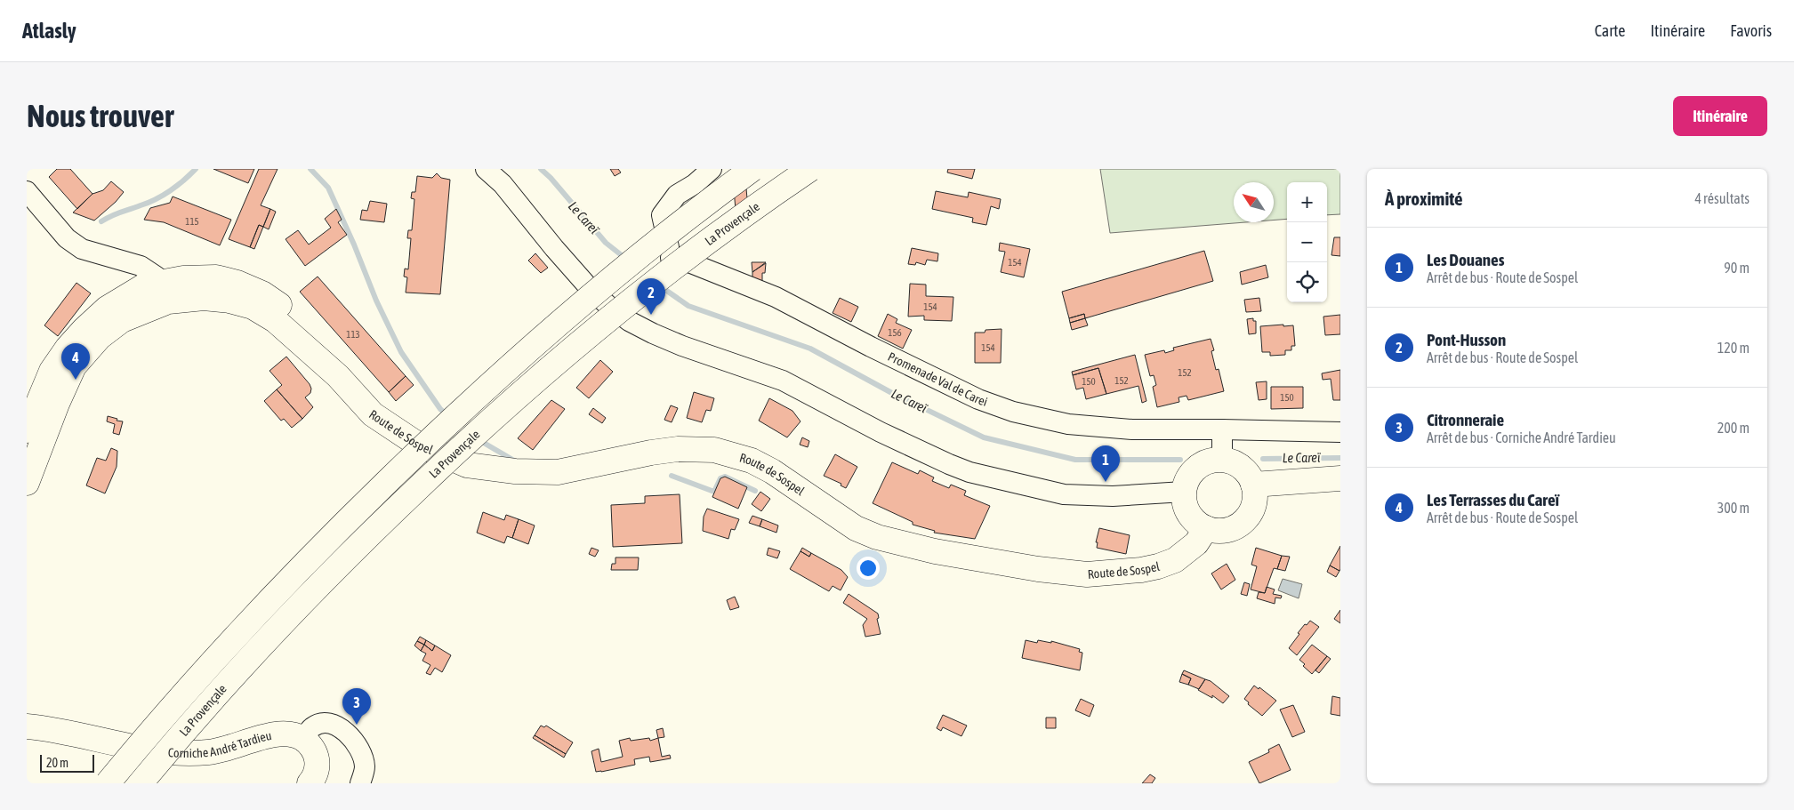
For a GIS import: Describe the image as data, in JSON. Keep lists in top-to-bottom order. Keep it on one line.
{"streets":{"main road":["La Provençale","Route de Sospel","Corniche André Tardieu"],"street":["Promenade Val de Carei"]},"water":["Le Careï"],"house_numbers":["115","154","154","156","113","154","152","152","150","150"],"scale_bar":"20 m","north":"top left","page":{"header":"Atlasly","nav":["Carte","Itinéraire","Favoris"],"buttons":"Itinéraire","title":"Nous trouver","heading":["À proximité","4 résultats"],"map_buttons":["+","−"],"list":[{"mark":"1","name":"Les Douanes","note":"Arrêt de bus · Route de Sospel","value":"90 m"},{"mark":"2","name":"Pont-Husson","note":"Arrêt de bus · Route de Sospel","value":"120 m"},{"mark":"3","name":"Citronneraie","note":"Arrêt de bus · Corniche André Tardieu","value":"200 m"},{"mark":"4","name":"Les Terrasses du Careï","note":"Arrêt de bus · Route de Sospel","value":"300 m"}],"pins":["2","4","1","3"],"scale":"20 m"}}
